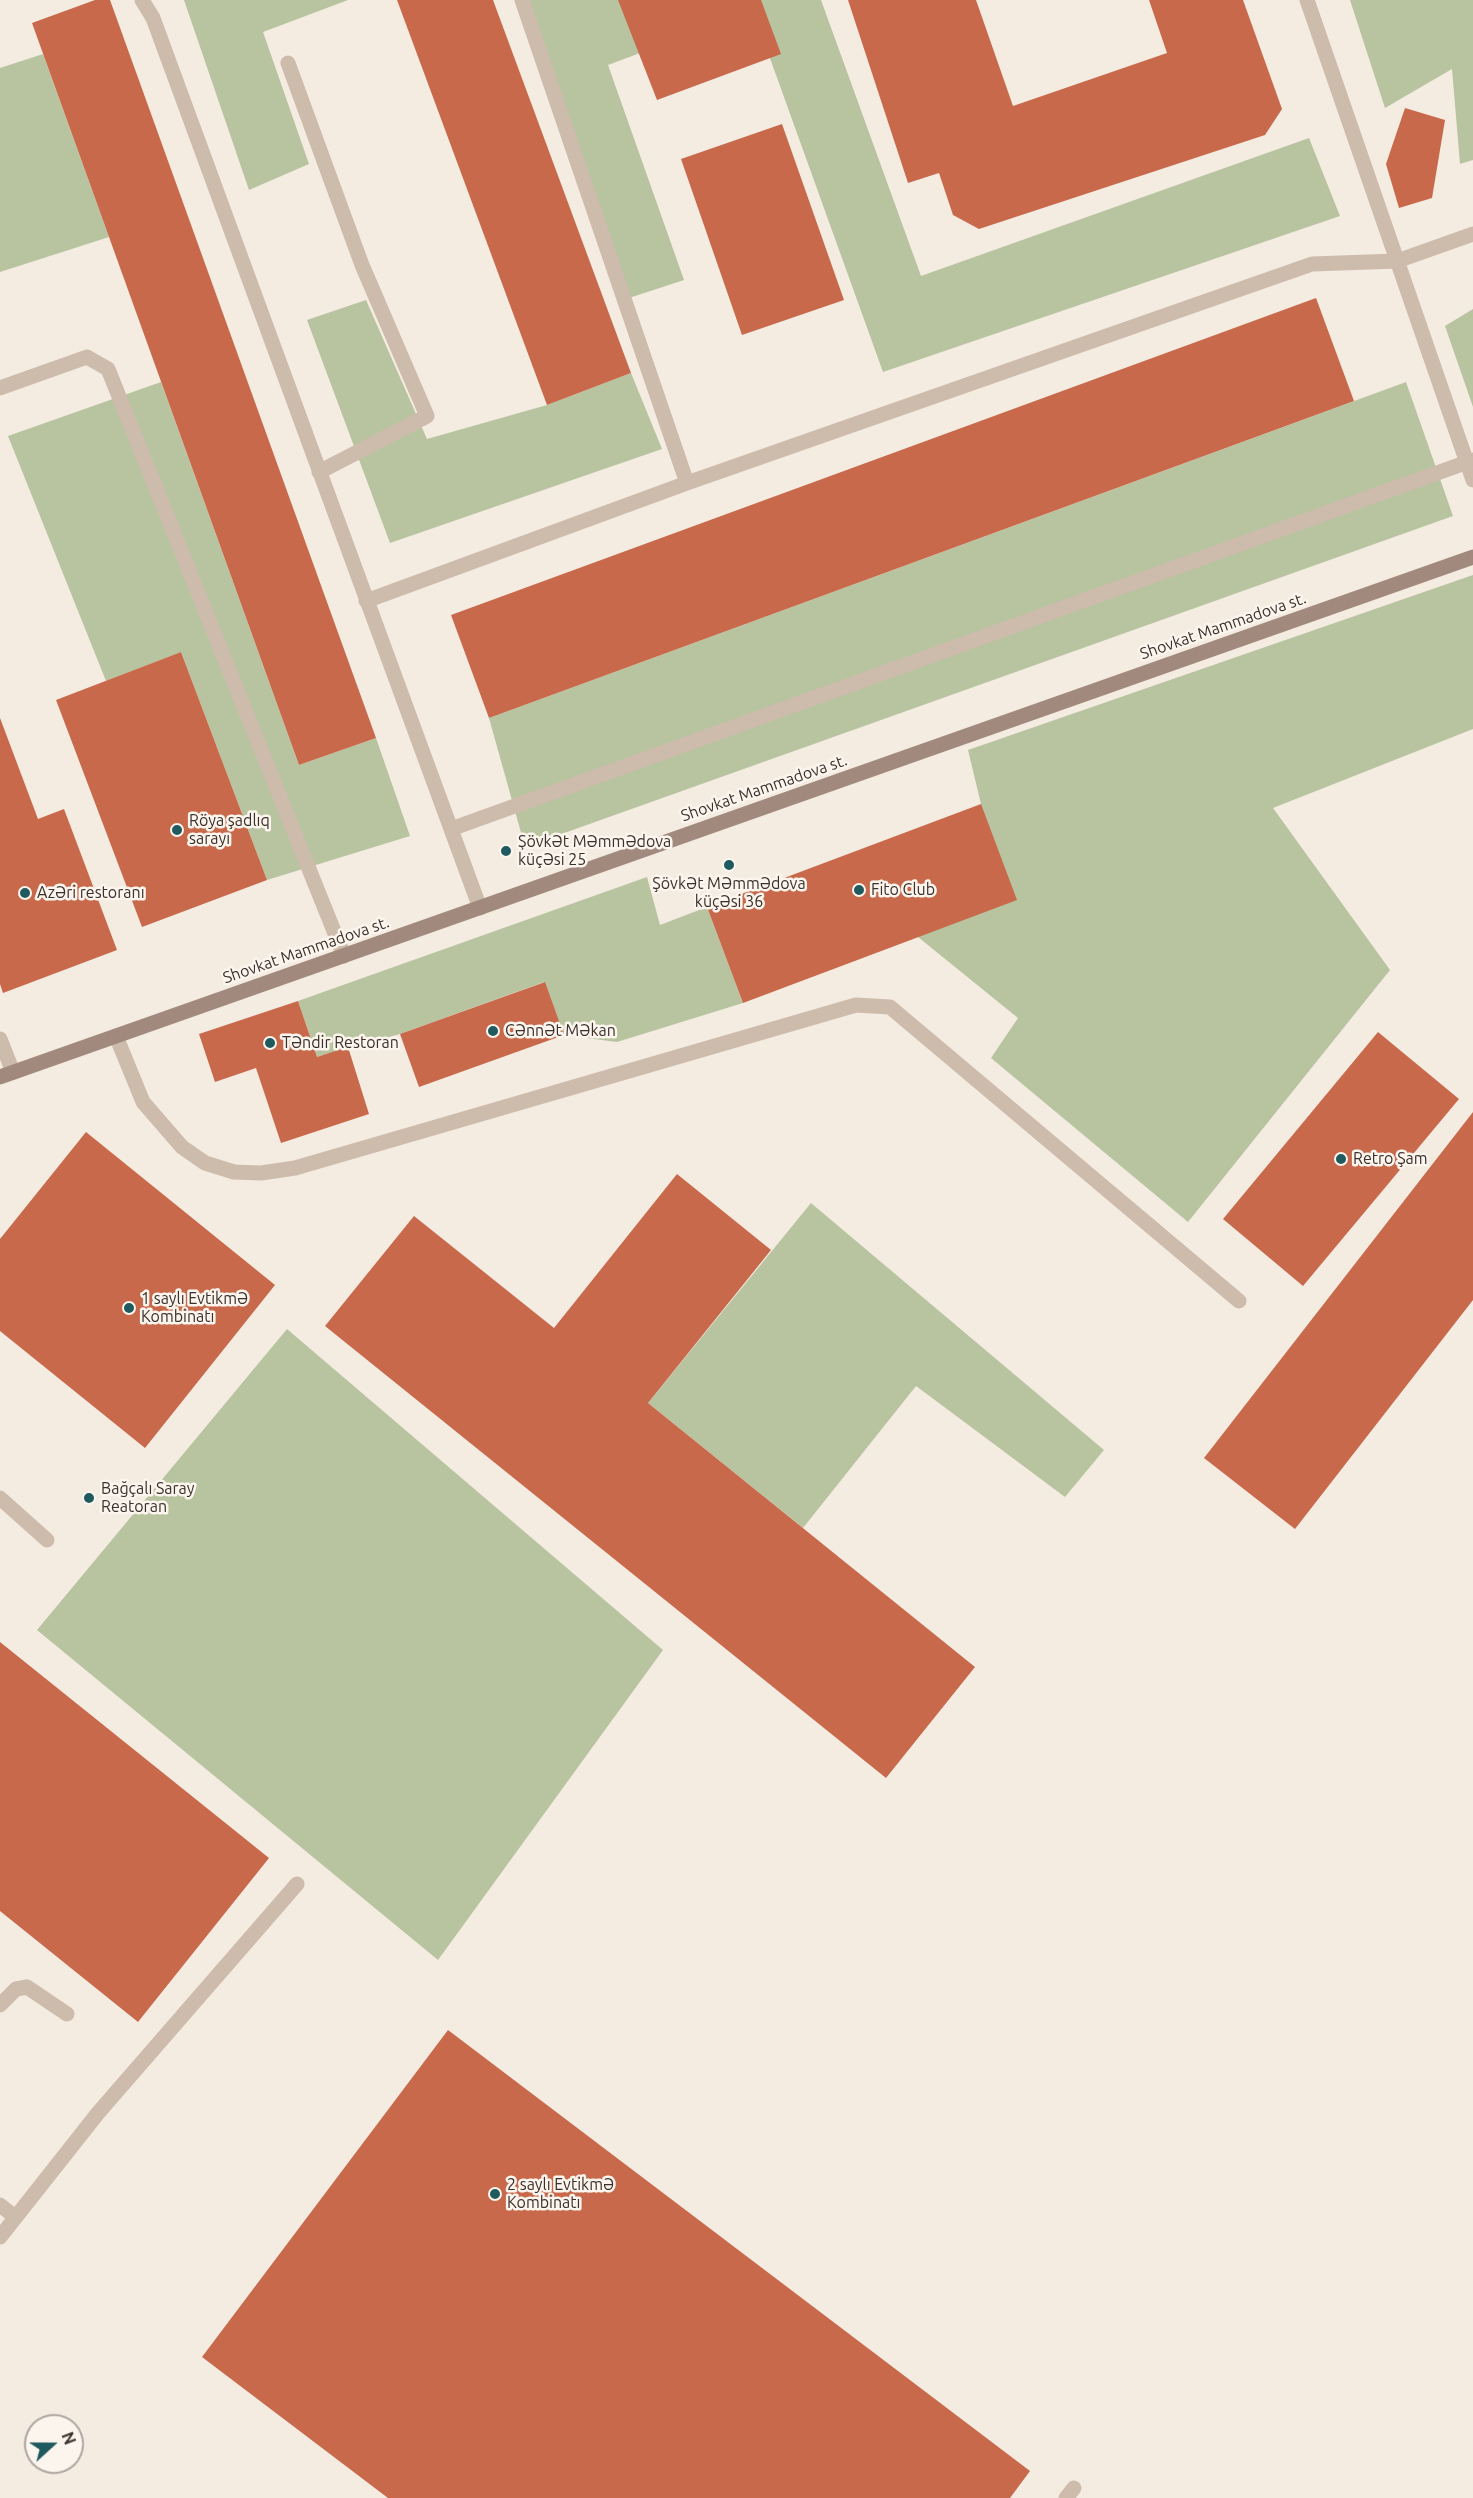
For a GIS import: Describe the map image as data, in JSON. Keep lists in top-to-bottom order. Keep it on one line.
{"streets":{"main road":["Shovkat Mammadova st."]},"places":["Röya şadlıq sarayı","Şövkət Məmmədova küçəsi 25","Şövkət Məmmədova küçəsi 36","Fito Club","Azəri restoranı","Cənnət Məkan","Təndir Restoran","Retro Şam","1 saylı Evtikmə Kombinatı","Bağçalı Saray Reatoran","2 saylı Evtikmə Kombinatı"],"north":"right"}
